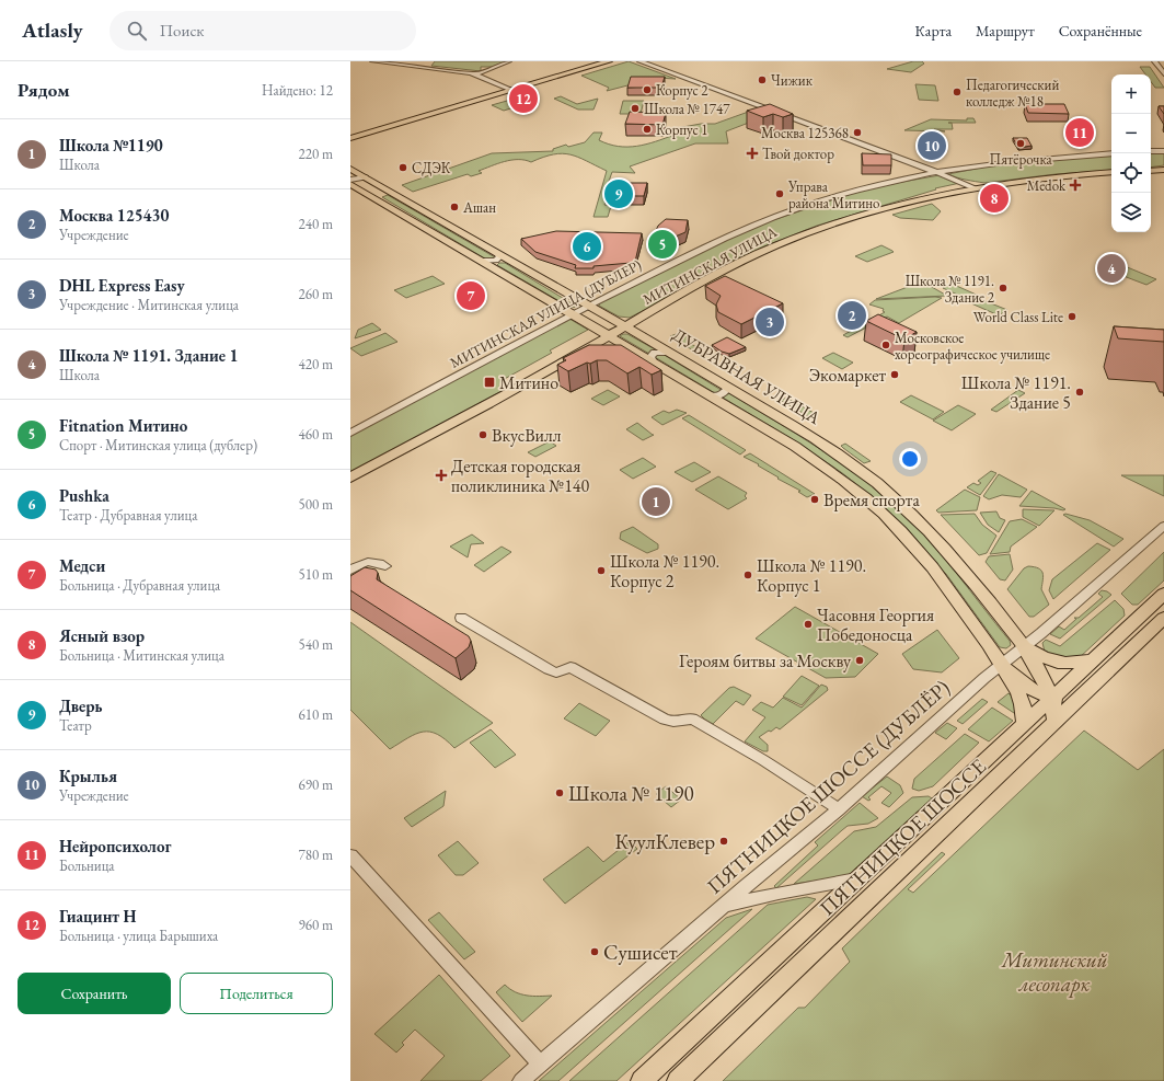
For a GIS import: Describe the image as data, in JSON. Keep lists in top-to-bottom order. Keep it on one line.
{"streets":{"main road":["МИТИНСКАЯ УЛИЦА","ДУБРАВНАЯ УЛИЦА","ПЯТНИЦКОЕ ШОССЕ"],"street":["МИТИНСКАЯ УЛИЦА (ДУБЛЕР)","ПЯТНИЦКОЕ ШОССЕ (ДУБЛЁР)"]},"crossings":[["МИТИНСКАЯ УЛИЦА","ДУБРАВНАЯ УЛИЦА"],["МИТИНСКАЯ УЛИЦА (ДУБЛЕР)","ДУБРАВНАЯ УЛИЦА"],["ДУБРАВНАЯ УЛИЦА","ПЯТНИЦКОЕ ШОССЕ (ДУБЛЁР)"],["ДУБРАВНАЯ УЛИЦА","ПЯТНИЦКОЕ ШОССЕ"]],"parks":["Митинский лесопарк"],"places":{"other":["Чижик","Корпус 2","Педагогический колледж №18","Школа № 1747","Корпус 1","Москва 125368","Пятёрочка","СДЭК","Управа района Митино","Ашан","Школа № 1191. Здание 2","World Class Lite","Московское хореографическое училище","Экомаркет","Школа № 1191. Здание 5","ВкусВилл","Время спорта","Школа № 1190. Корпус 2","Школа № 1190. Корпус 1","Часовня Георгия Победоносца","Героям битвы за Москву","Школа № 1190","КуулКлевер","Сушисет"],"health":["Твой доктор","Medok","Детская городская поликлиника №140"],"transit":["Митино"]},"page":{"header":"Atlasly","search":"Поиск","nav":["Карта","Маршрут","Сохранённые"],"heading":["Рядом","Найдено: 12"],"map_buttons":["+","−"],"pins":["12","11","10","9","8","5","6","4","7","2","3","1"],"list":[{"mark":"1","name":"Школа №1190","note":"Школа","value":"220 m"},{"mark":"2","name":"Москва 125430","note":"Учреждение","value":"240 m"},{"mark":"3","name":"DHL Express Easy","note":"Учреждение · Митинская улица","value":"260 m"},{"mark":"4","name":"Школа № 1191. Здание 1","note":"Школа","value":"420 m"},{"mark":"5","name":"Fitnation Митино","note":"Спорт · Митинская улица (дублер)","value":"460 m"},{"mark":"6","name":"Pushka","note":"Театр · Дубравная улица","value":"500 m"},{"mark":"7","name":"Медси","note":"Больница · Дубравная улица","value":"510 m"},{"mark":"8","name":"Ясный взор","note":"Больница · Митинская улица","value":"540 m"},{"mark":"9","name":"Дверь","note":"Театр","value":"610 m"},{"mark":"10","name":"Крылья","note":"Учреждение","value":"690 m"},{"mark":"11","name":"Нейропсихолог","note":"Больница","value":"780 m"},{"mark":"12","name":"Гиацинт Н","note":"Больница · улица Барышиха","value":"960 m"}],"buttons":["Сохранить","Поделиться"]}}
